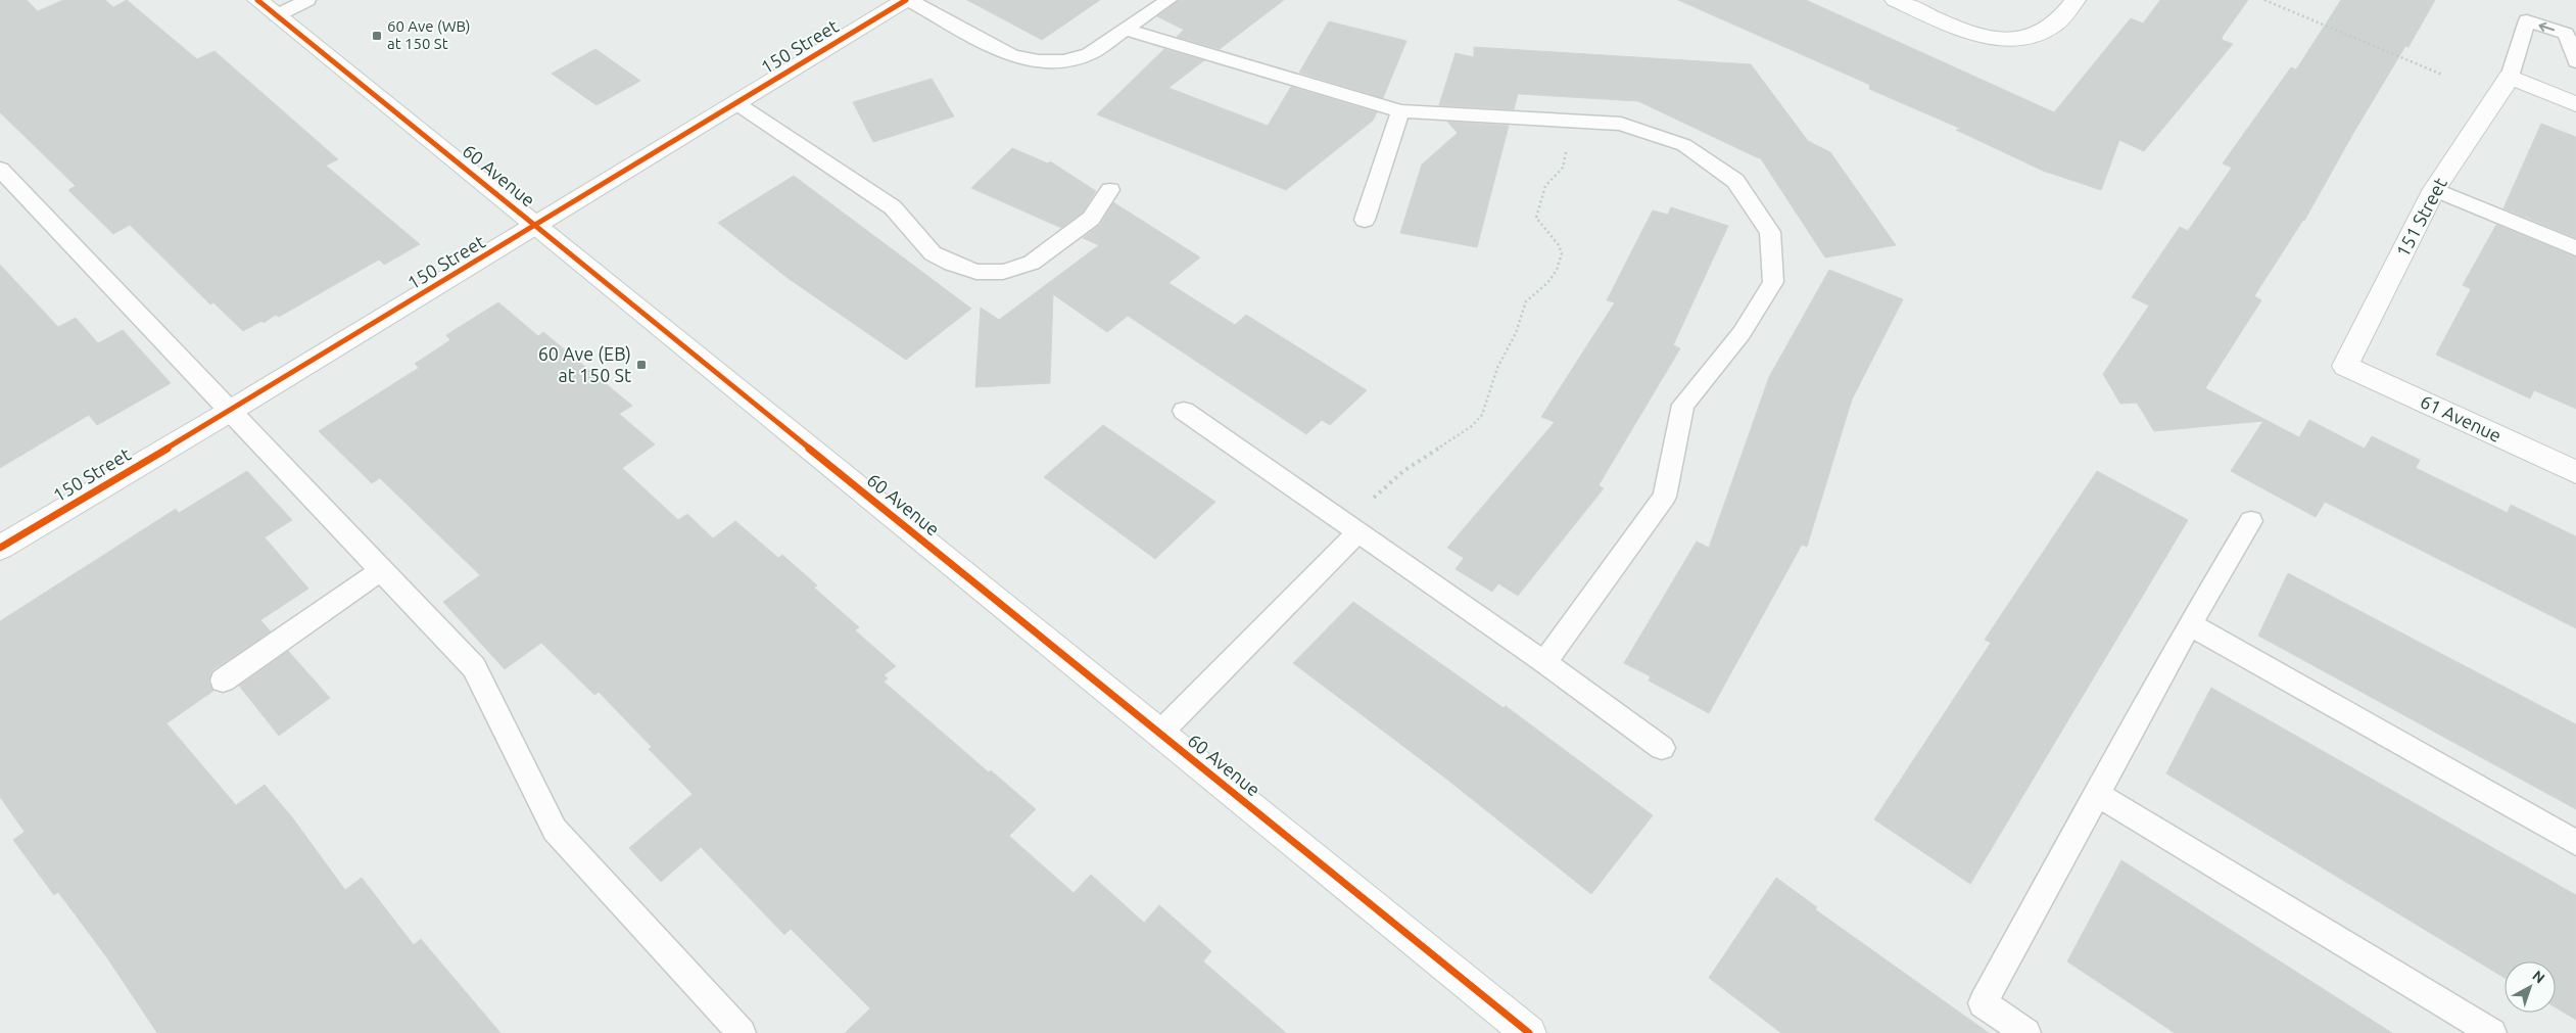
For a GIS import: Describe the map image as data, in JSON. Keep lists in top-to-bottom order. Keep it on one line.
{"streets":{"street":["150 Street","60 Avenue","151 Street","61 Avenue"]},"crossings":[["150 Street","60 Avenue"],["151 Street","61 Avenue"]],"places":{"transit":["60 Ave (WB) at 150 St","60 Ave (EB) at 150 St"]},"north":"top right"}
